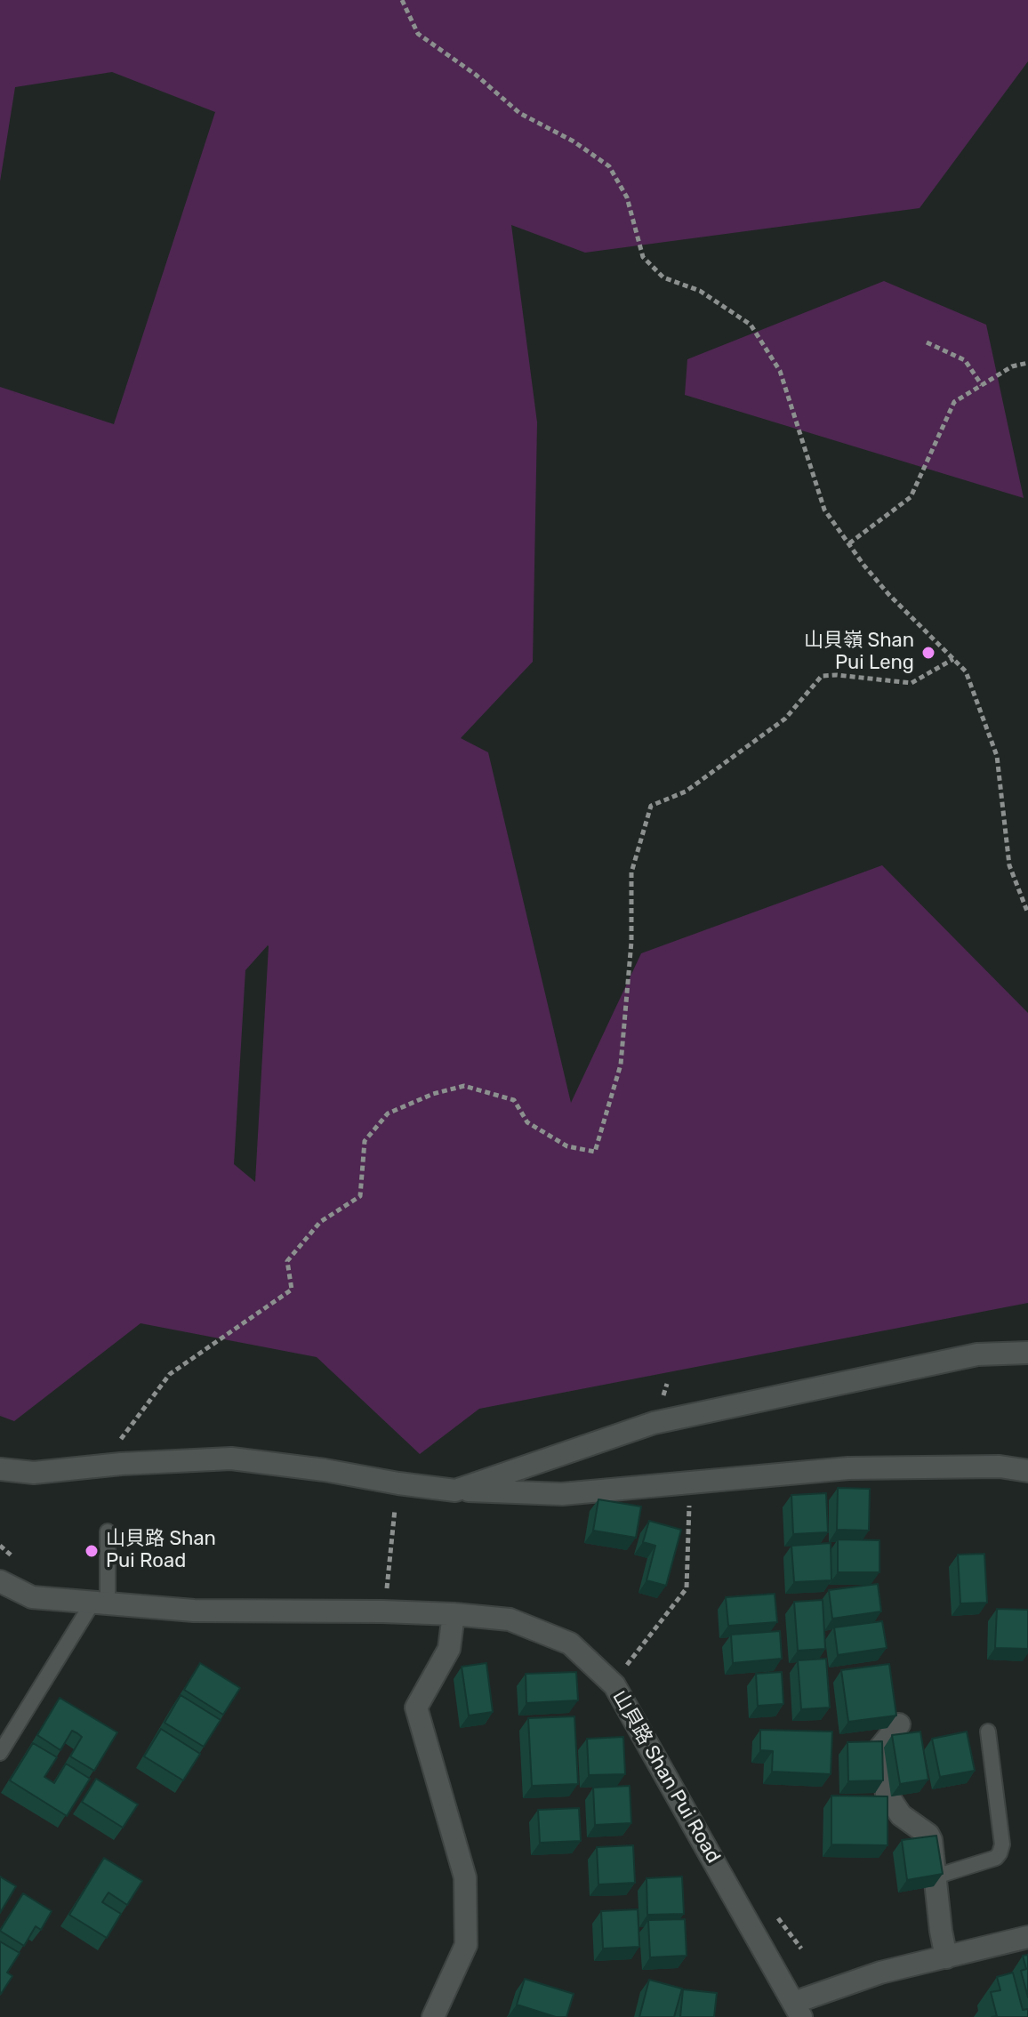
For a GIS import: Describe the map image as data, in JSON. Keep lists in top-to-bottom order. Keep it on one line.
{"streets":{"street":["山貝路 Shan Pui Road"]},"places":["山貝嶺 Shan Pui Leng","山貝路 Shan Pui Road"]}
